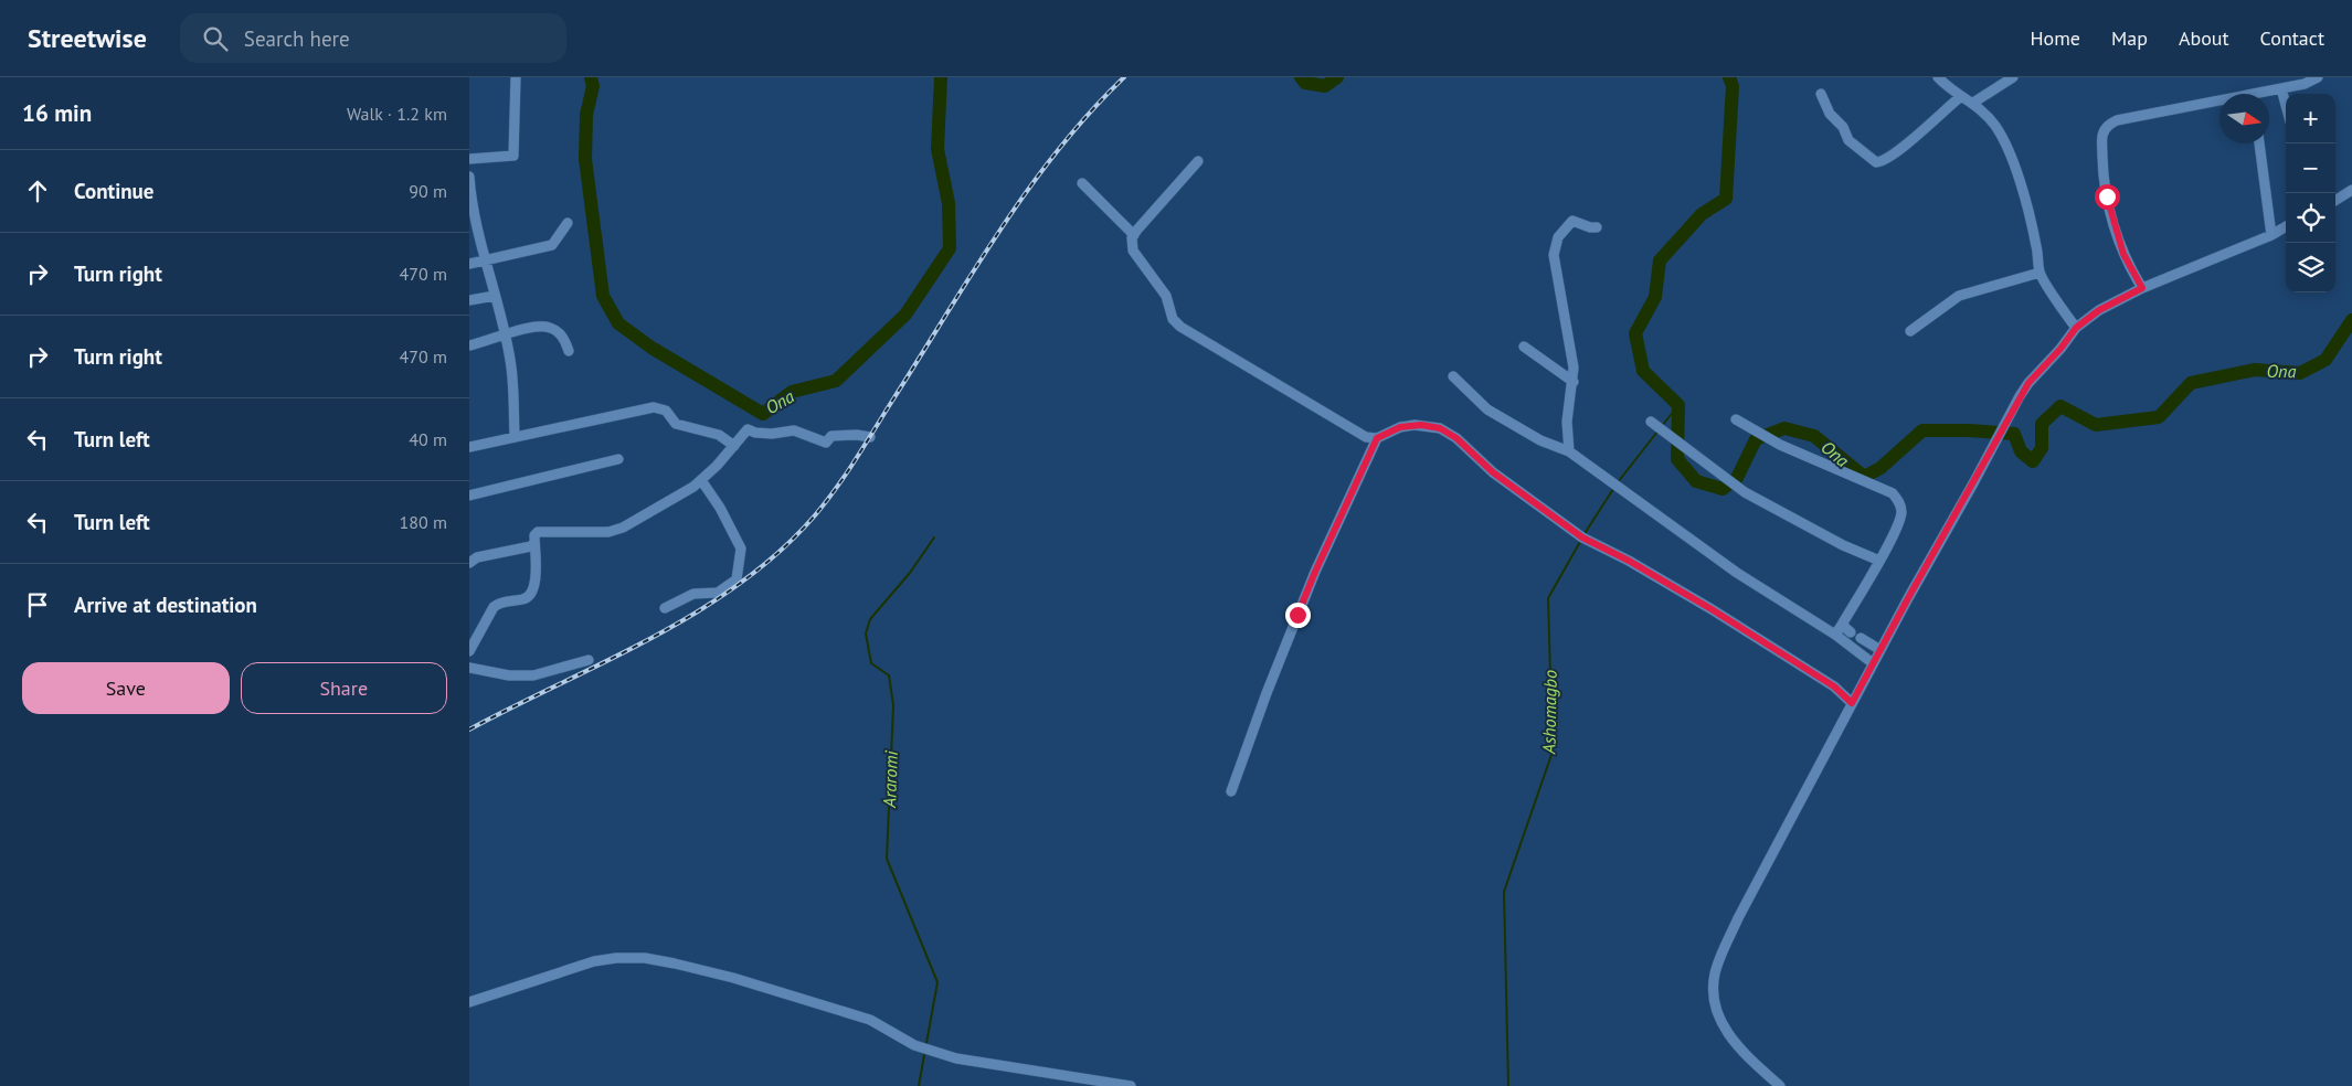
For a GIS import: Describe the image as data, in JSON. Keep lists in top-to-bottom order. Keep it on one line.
{"water":["Ona","Ashomagbo","Araromi"],"north":"right","page":{"header":"Streetwise","search":"Search here","nav":["Home","Map","About","Contact"],"heading":["16 min","Walk · 1.2 km"],"map_buttons":["+","−"],"list":[["Continue","90 m"],["Turn right","470 m"],["Turn right","470 m"],["Turn left","40 m"],["Turn left","180 m"],"Arrive at destination"],"buttons":["Save","Share"]}}
